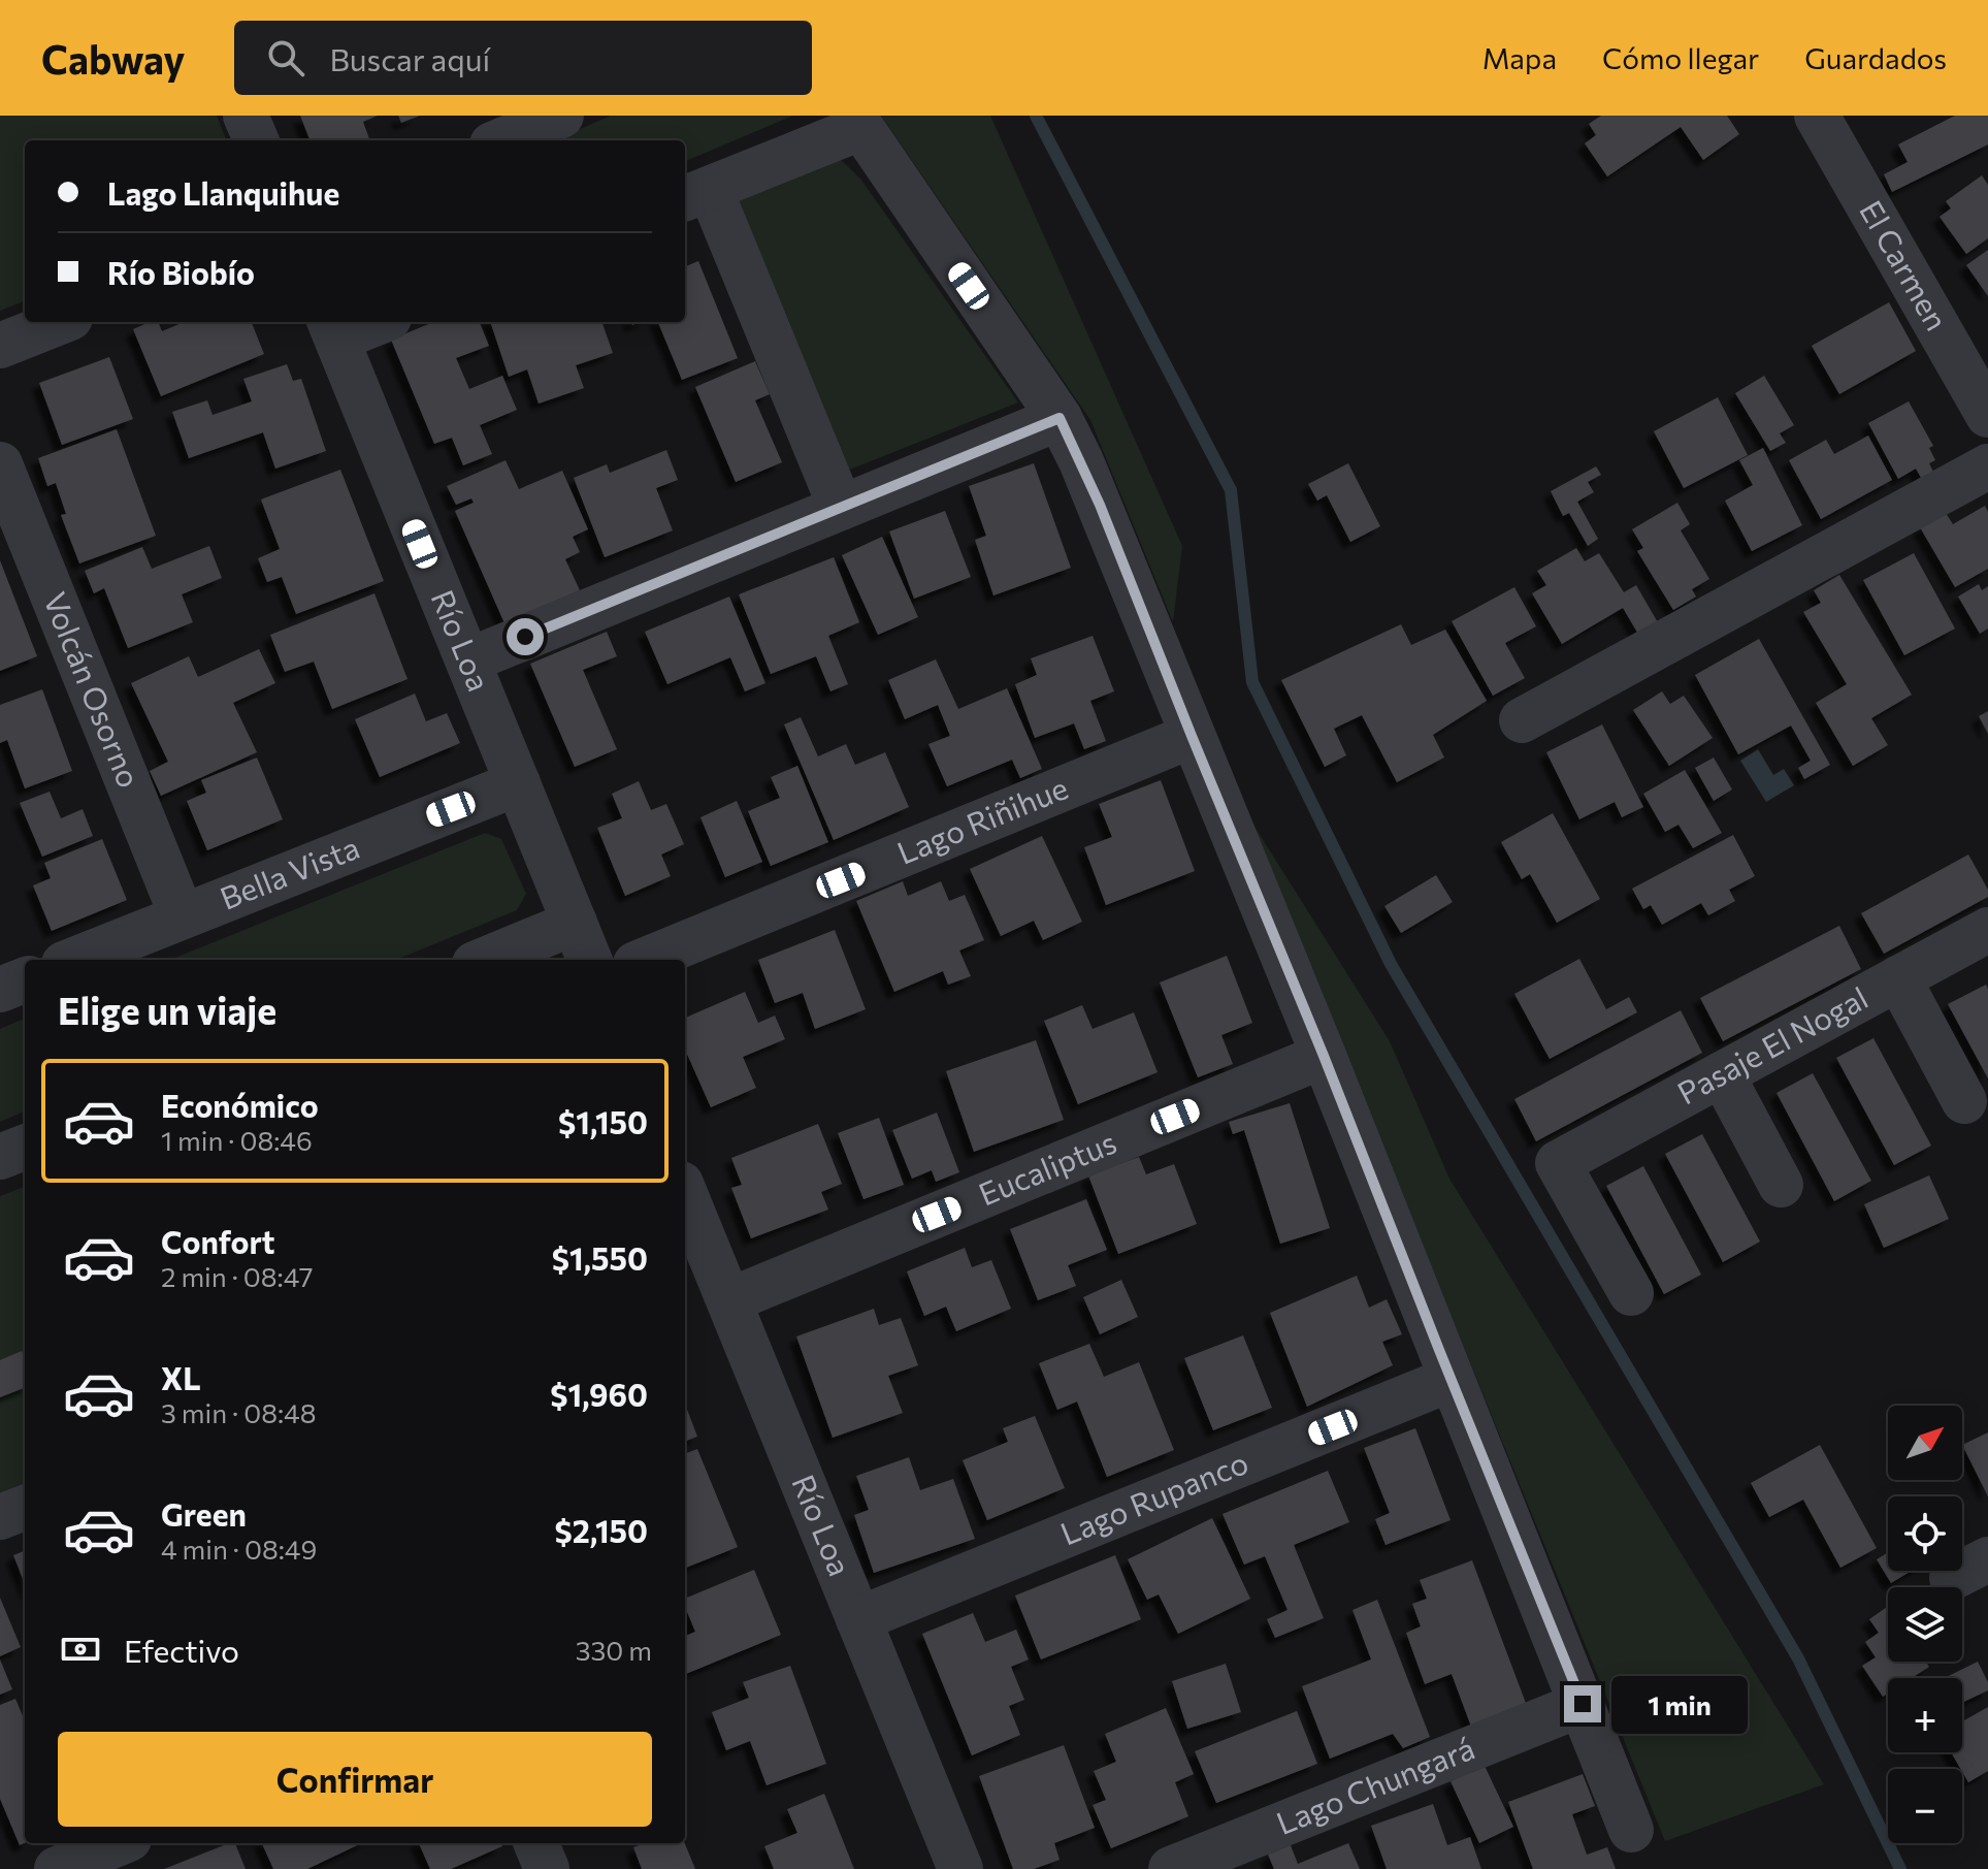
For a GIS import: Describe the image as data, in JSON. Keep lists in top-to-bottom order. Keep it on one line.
{"streets":{"street":["El Carmen","Río Loa","Volcán Osorno","Lago Riñihue","Bella Vista","Pasaje El Nogal","Eucaliptus","Lago Rupanco","Lago Chungará"]},"crossings":[["Río Loa","Bella Vista"],["Río Loa","Eucaliptus"],["Río Loa","Lago Rupanco"],["Volcán Osorno","Bella Vista"]],"north":"top right","page":{"header":"Cabway","search":"Buscar aquí","nav":["Mapa","Cómo llegar","Guardados"],"banner":["Lago Llanquihue","Río Biobío"],"heading":"Elige un viaje","list":[{"name":"Económico","note":"1 min · 08:46","value":"$1,150"},{"name":"Confort","note":"2 min · 08:47","value":"$1,550"},{"name":"XL","note":"3 min · 08:48","value":"$1,960"},{"name":"Green","note":"4 min · 08:49","value":"$2,150"}],"map_buttons":["+","−"],"pay":["Efectivo","330 m"],"bubble":"1 min","buttons":"Confirmar"}}
